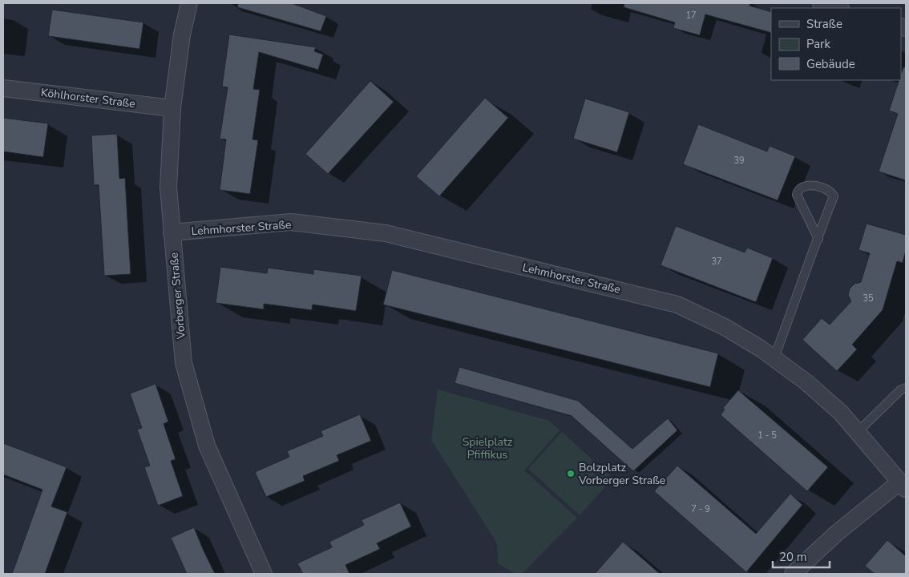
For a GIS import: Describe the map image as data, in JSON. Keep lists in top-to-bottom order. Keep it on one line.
{"streets":{"street":["Köhlhorster Straße","Lehmhorster Straße","Vorberger Straße"]},"crossings":[["Köhlhorster Straße","Vorberger Straße"],["Lehmhorster Straße","Vorberger Straße"]],"parks":["Spielplatz Pfiffikus"],"places":["Bolzplatz Vorberger Straße"],"house_numbers":["17","39","37","35","1 - 5","7 - 9"],"legend":["Straße","Park","Gebäude"],"scale_bar":"20 m"}
